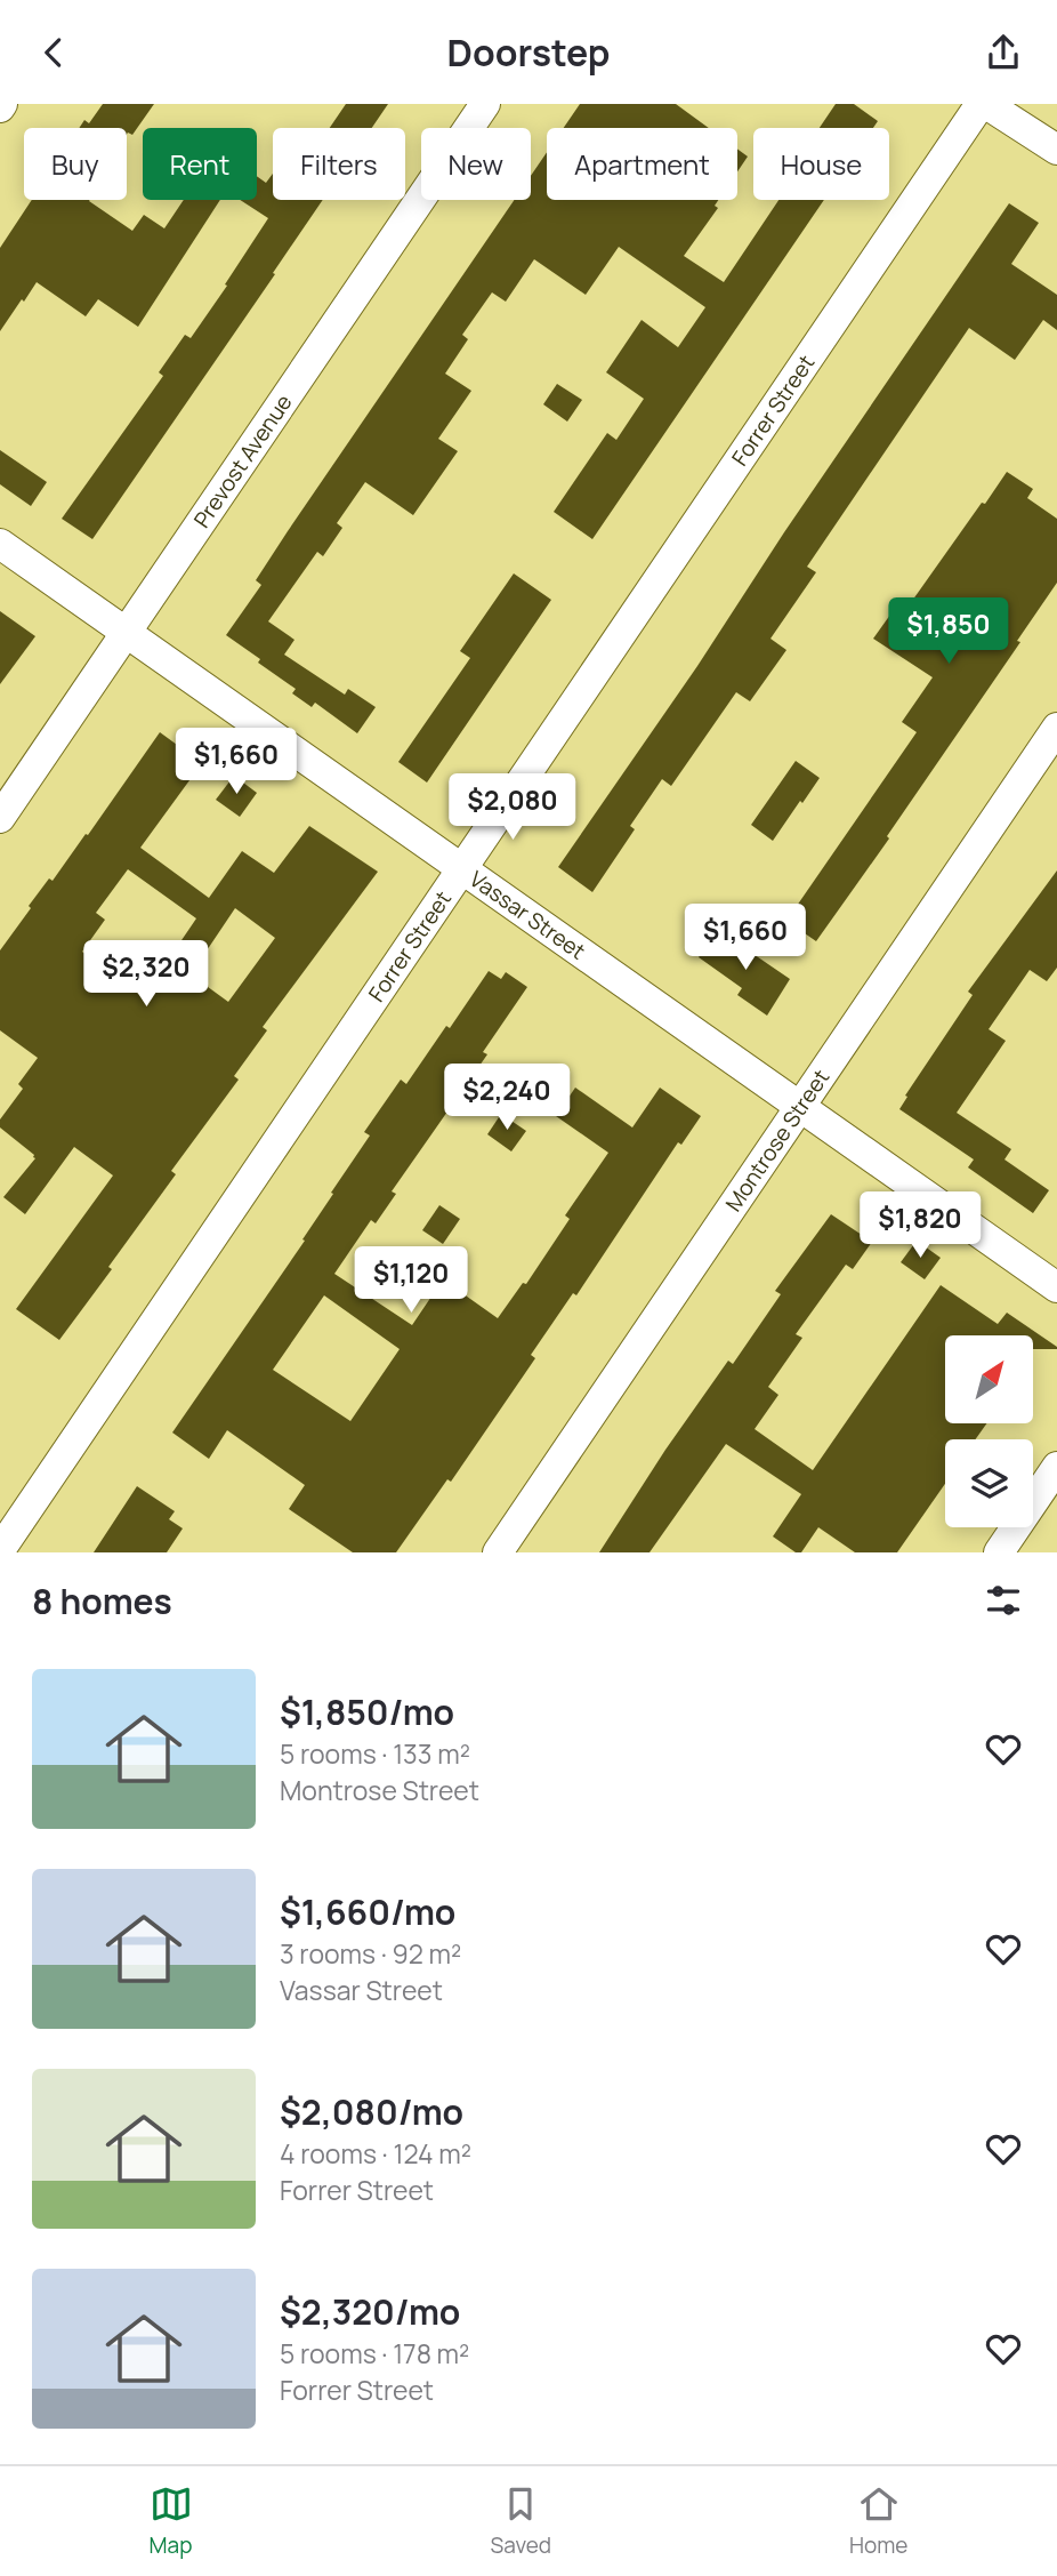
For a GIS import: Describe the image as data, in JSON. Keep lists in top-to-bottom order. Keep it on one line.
{"streets":{"street":["Forrer Street","Prevost Avenue","Vassar Street","Montrose Street"]},"crossings":[["Forrer Street","Vassar Street"],["Prevost Avenue","Vassar Street"],["Vassar Street","Montrose Street"]],"north":"top right","page":{"header":"Doorstep","chip":["Buy","Rent","Filters","New","Apartment","House"],"price":["$1,850","$1,660","$2,080","$1,660","$2,320","$2,240","$1,820","$1,120"],"heading":"8 homes","list":[{"name":"$1,850/mo","note":"5 rooms · 133 m² · Montrose Street"},{"name":"$1,660/mo","note":"3 rooms · 92 m² · Vassar Street"},{"name":"$2,080/mo","note":"4 rooms · 124 m² · Forrer Street"},{"name":"$2,320/mo","note":"5 rooms · 178 m² · Forrer Street"}],"tabs":["Map","Saved","Home"]}}
